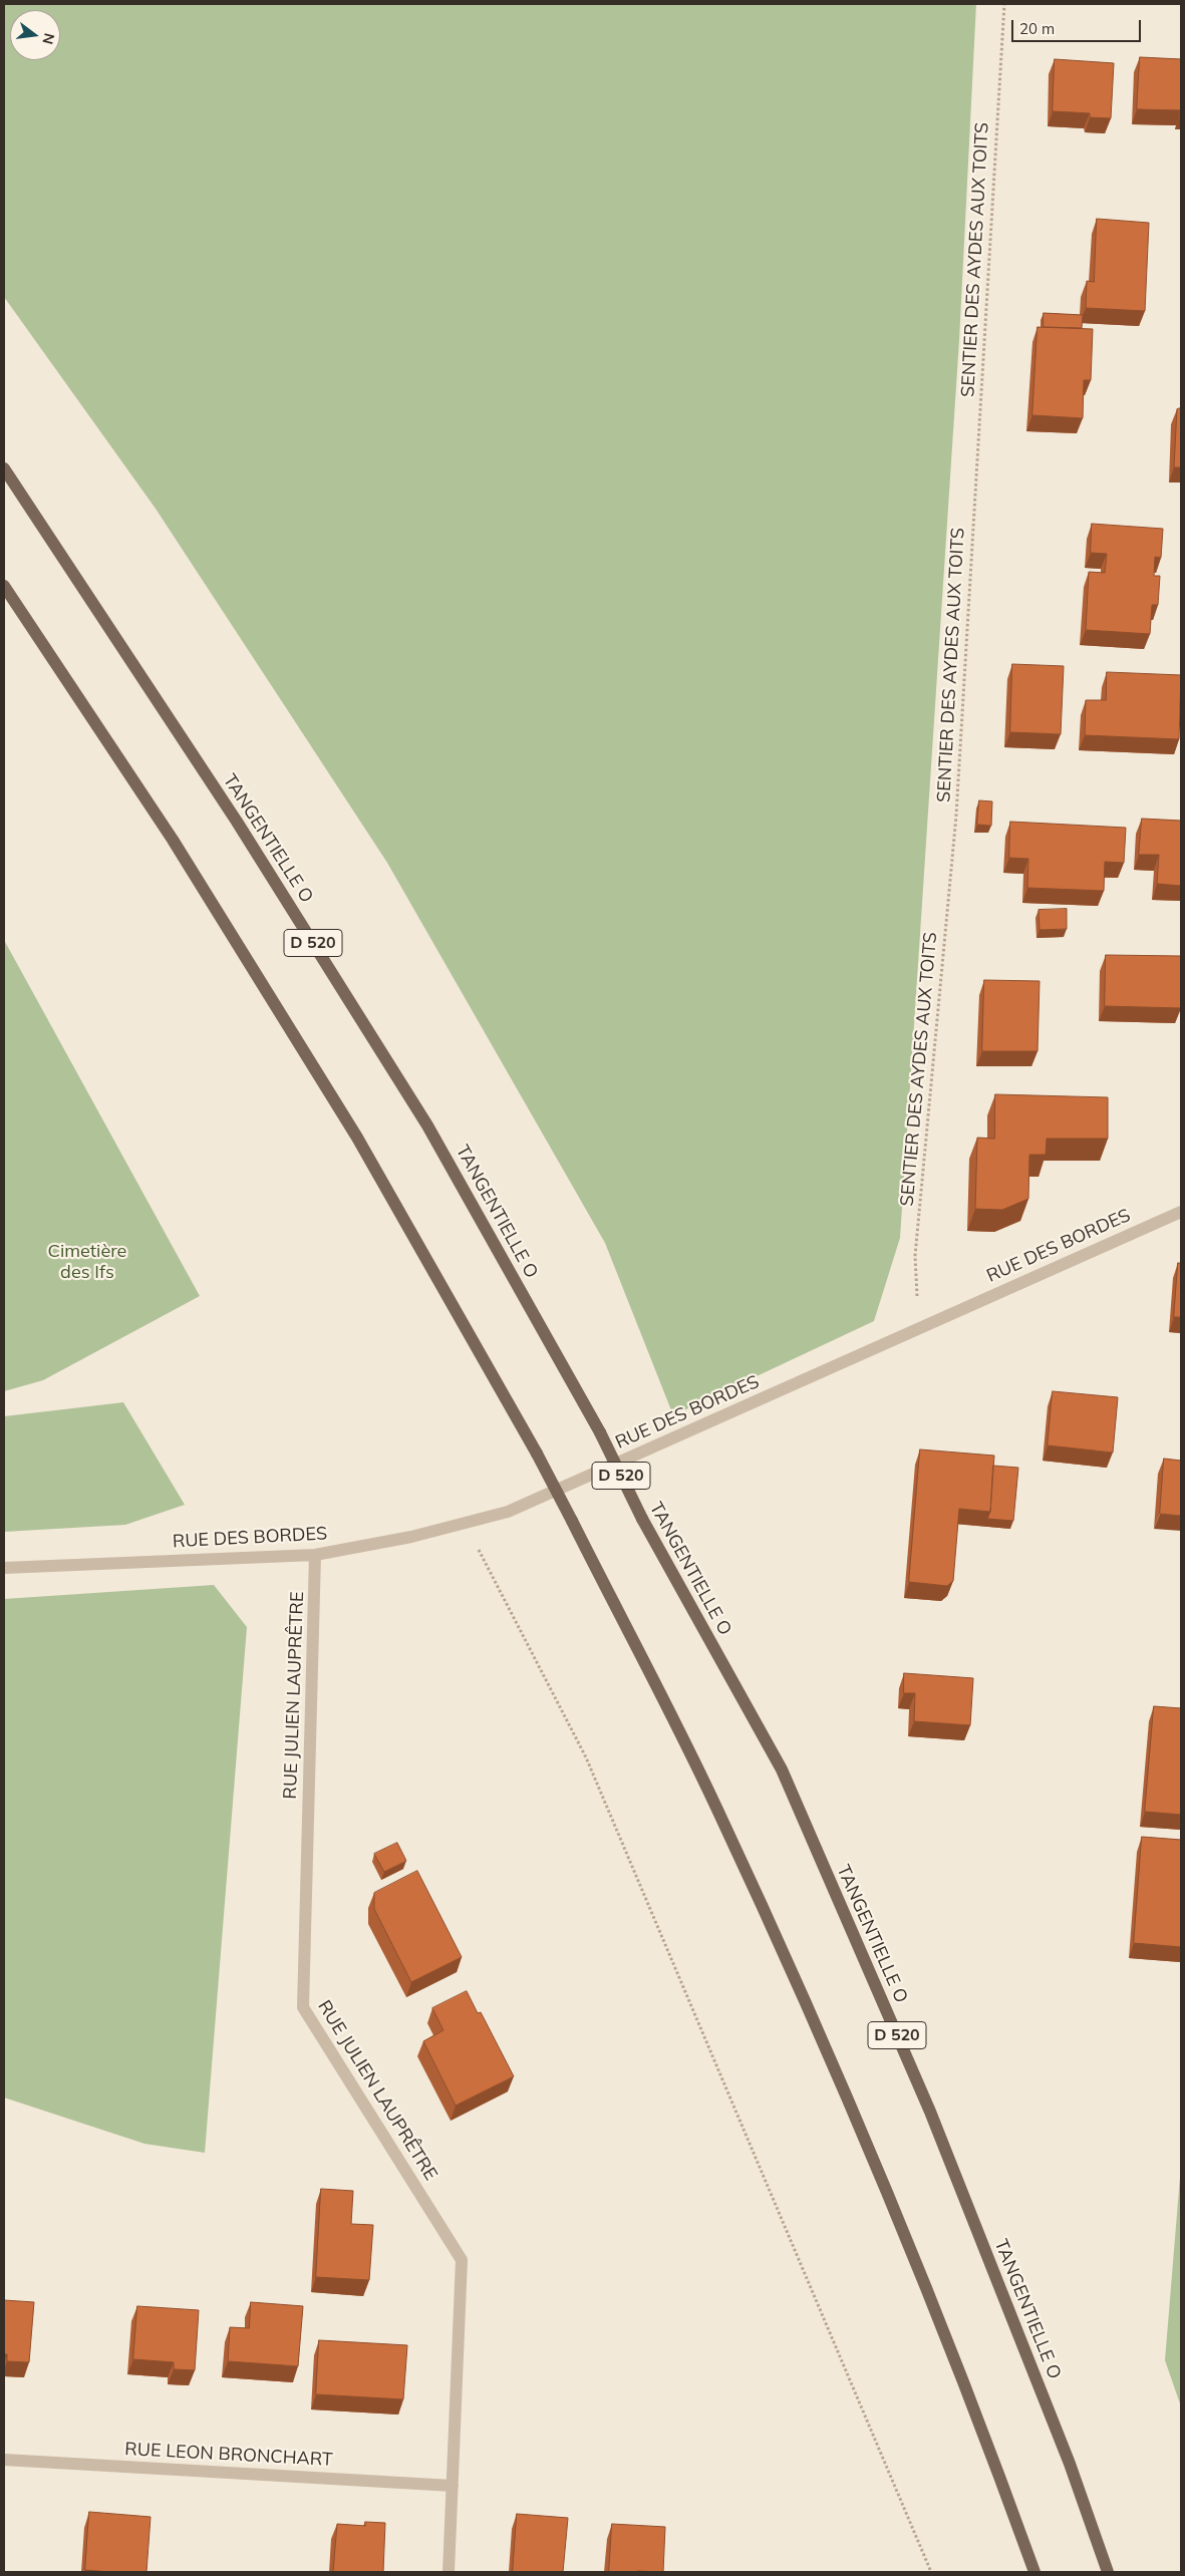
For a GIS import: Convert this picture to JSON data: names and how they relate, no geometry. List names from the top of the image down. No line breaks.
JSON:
{"streets":{"main road":["TANGENTIELLE O","D 520"],"street":["RUE DES BORDES","RUE JULIEN LAUPRÊTRE","RUE LEON BRONCHART"],"path":["SENTIER DES AYDES AUX TOITS"]},"crossings":[["SENTIER DES AYDES AUX TOITS","RUE DES BORDES"],["RUE DES BORDES","RUE JULIEN LAUPRÊTRE"],["RUE JULIEN LAUPRÊTRE","RUE LEON BRONCHART"]],"parks":["Cimetière des Ifs"],"scale_bar":"20 m","north":"right"}
